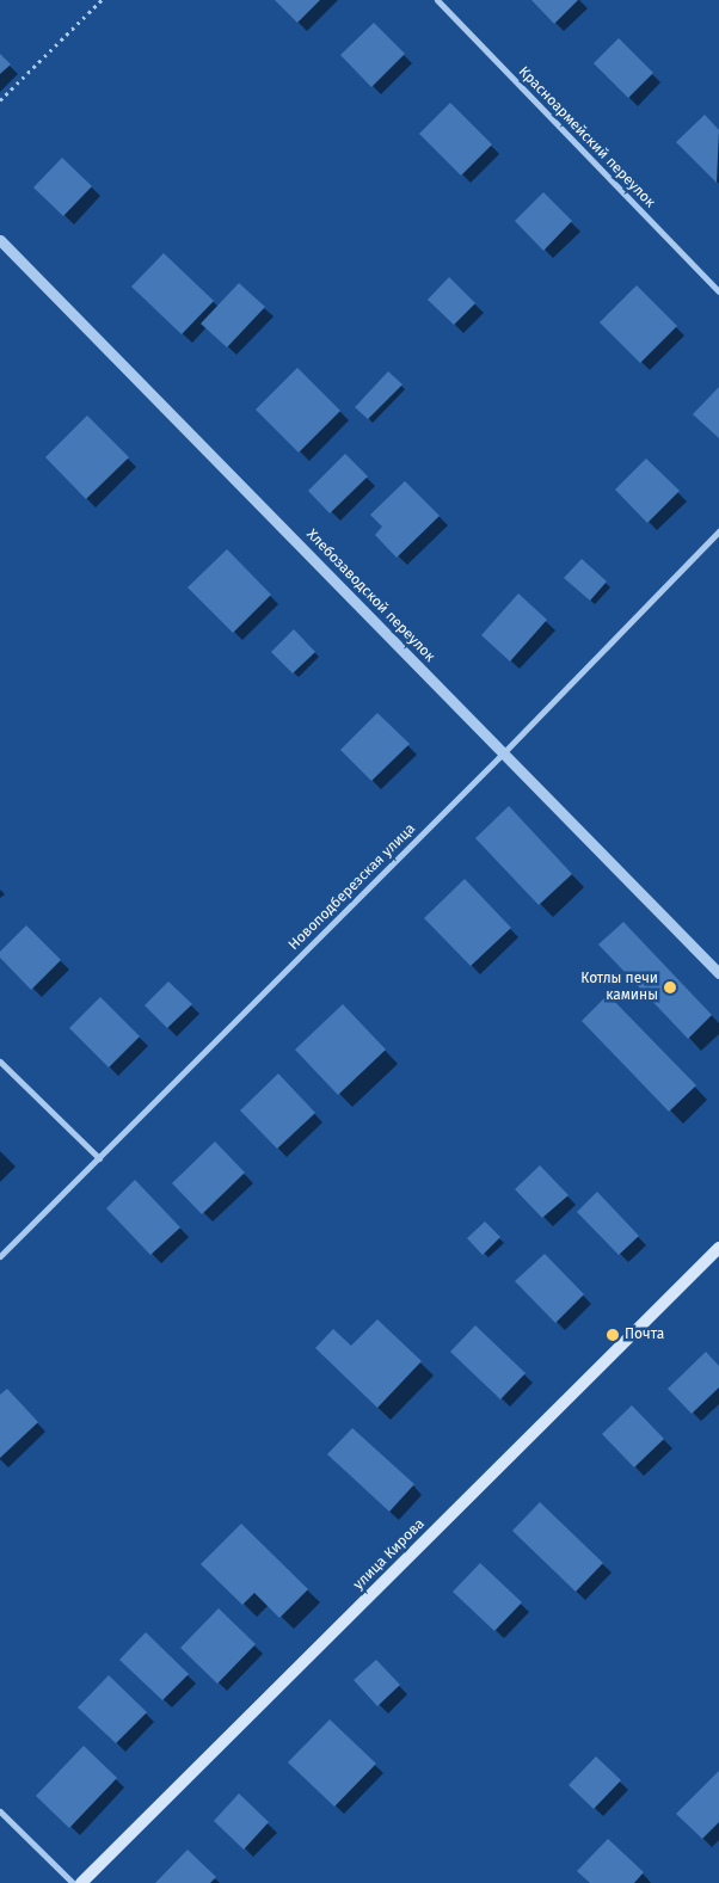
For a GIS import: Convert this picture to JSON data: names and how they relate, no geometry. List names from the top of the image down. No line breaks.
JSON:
{"streets":{"main road":["улица Кирова"],"street":["Красноармейский переулок","Хлебозаводской переулок","Новоподберезская улица"]},"crossings":[["Хлебозаводской переулок","Новоподберезская улица"]],"places":["Котлы печи камины","Почта"]}
